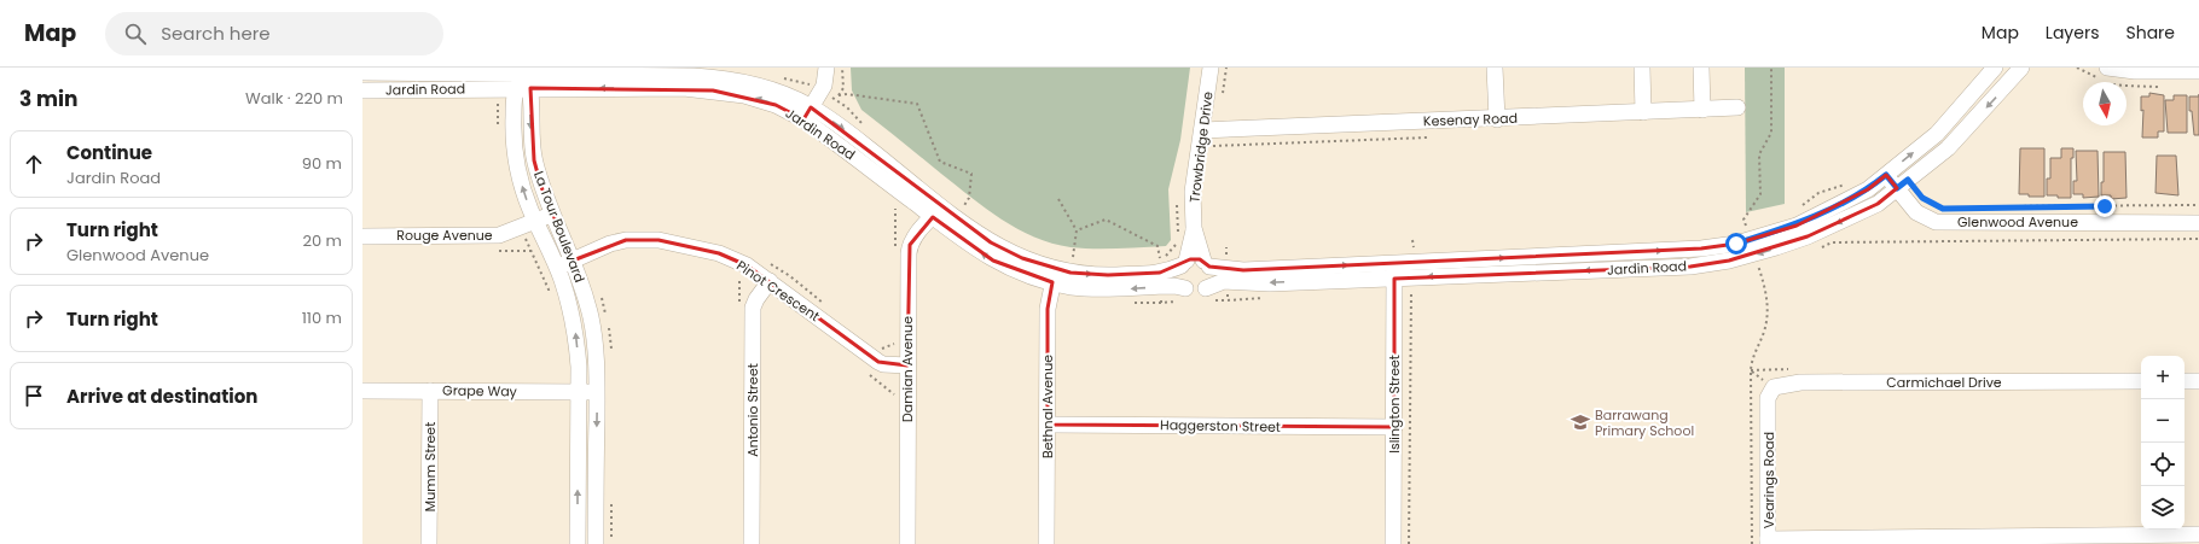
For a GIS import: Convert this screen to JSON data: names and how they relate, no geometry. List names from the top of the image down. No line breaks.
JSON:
{"streets":{"street":["Jardin Road","Kesenay Road","Trowbridge Drive","Glenwood Avenue","La Tour Boulevard","Rouge Avenue","Pinot Crescent","Damian Avenue","Carmichael Drive","Grape Way","Islington Street","Bethnal Avenue","Antonio Street","Haggerston Street","Mumm Street","Vearings Road"]},"crossings":[["Jardin Road","Trowbridge Drive"],["Jardin Road","Glenwood Avenue"],["Jardin Road","La Tour Boulevard"],["Jardin Road","Damian Avenue"],["Jardin Road","Islington Street"],["Jardin Road","Bethnal Avenue"],["Kesenay Road","Trowbridge Drive"],["La Tour Boulevard","Rouge Avenue"],["La Tour Boulevard","Pinot Crescent"],["La Tour Boulevard","Grape Way"],["Pinot Crescent","Damian Avenue"],["Pinot Crescent","Antonio Street"],["Carmichael Drive","Vearings Road"],["Grape Way","Mumm Street"],["Islington Street","Haggerston Street"],["Bethnal Avenue","Haggerston Street"]],"places":{"school or university":["Barrawang Primary School"]},"north":"bottom","page":{"header":"Map","search":"Search here","nav":["Map","Layers","Share"],"heading":["3 min","Walk · 220 m"],"list":[["Continue","Jardin Road","90 m"],["Turn right","Glenwood Avenue","20 m"],["Turn right","110 m"],"Arrive at destination"],"map_buttons":["+","−"]}}
